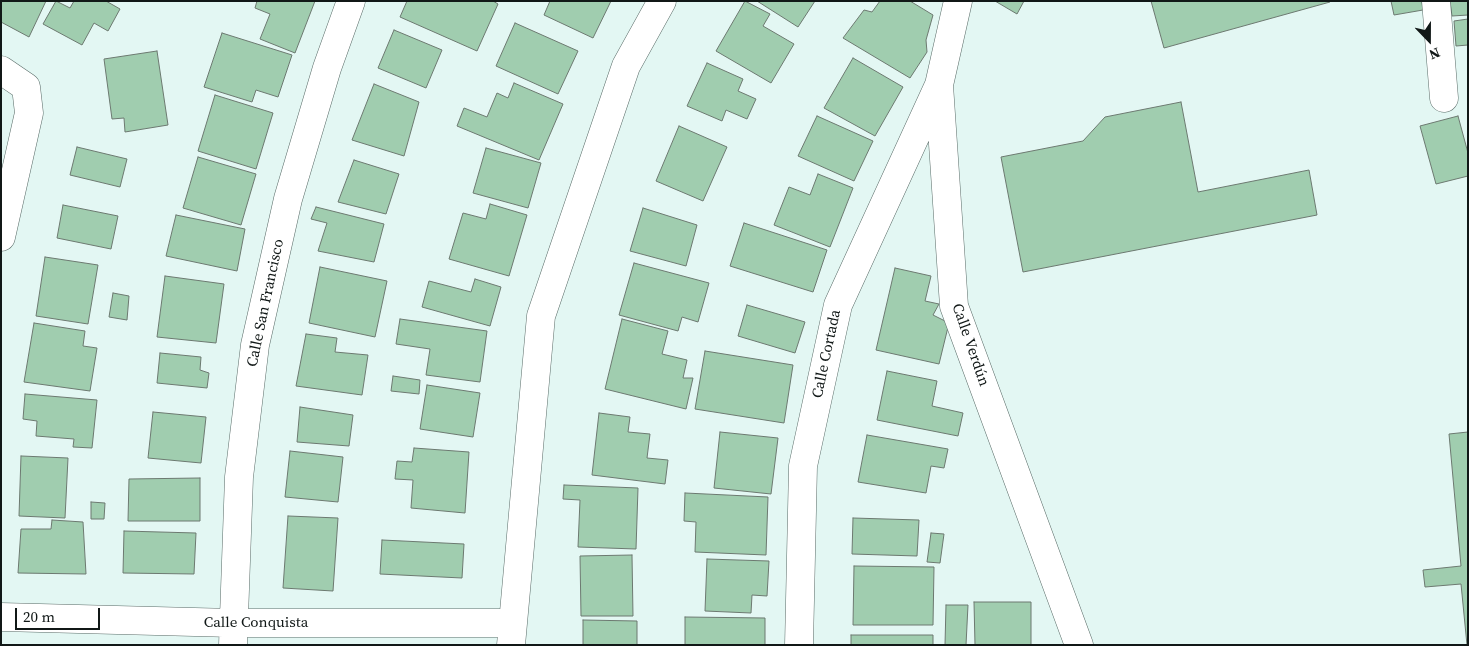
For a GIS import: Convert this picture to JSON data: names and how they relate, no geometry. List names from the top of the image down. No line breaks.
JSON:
{"streets":{"street":["Calle San Francisco","Calle Verdún","Calle Cortada","Calle Conquista"]},"crossings":[["Calle San Francisco","Calle Conquista"],["Calle Verdún","Calle Cortada"]],"scale_bar":"20 m","north":"bottom"}
